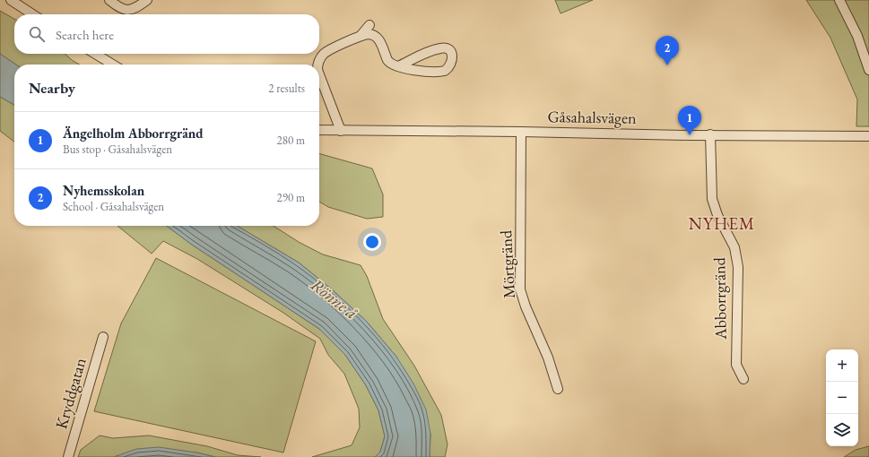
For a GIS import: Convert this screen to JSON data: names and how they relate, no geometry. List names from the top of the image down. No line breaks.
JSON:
{"streets":{"street":["Gåsahalsvägen","Mörtgränd","Abborrgränd","Kryddgatan"]},"crossings":[["Gåsahalsvägen","Mörtgränd"],["Gåsahalsvägen","Abborrgränd"]],"districts":["NYHEM"],"water":["Rönne å"],"page":{"search":"Search here","pins":["2","1"],"heading":["Nearby","2 results"],"list":[{"mark":"1","name":"Ängelholm Abborrgränd","note":"Bus stop · Gåsahalsvägen","value":"280 m"},{"mark":"2","name":"Nyhemsskolan","note":"School · Gåsahalsvägen","value":"290 m"}],"map_buttons":["+","−"]}}
